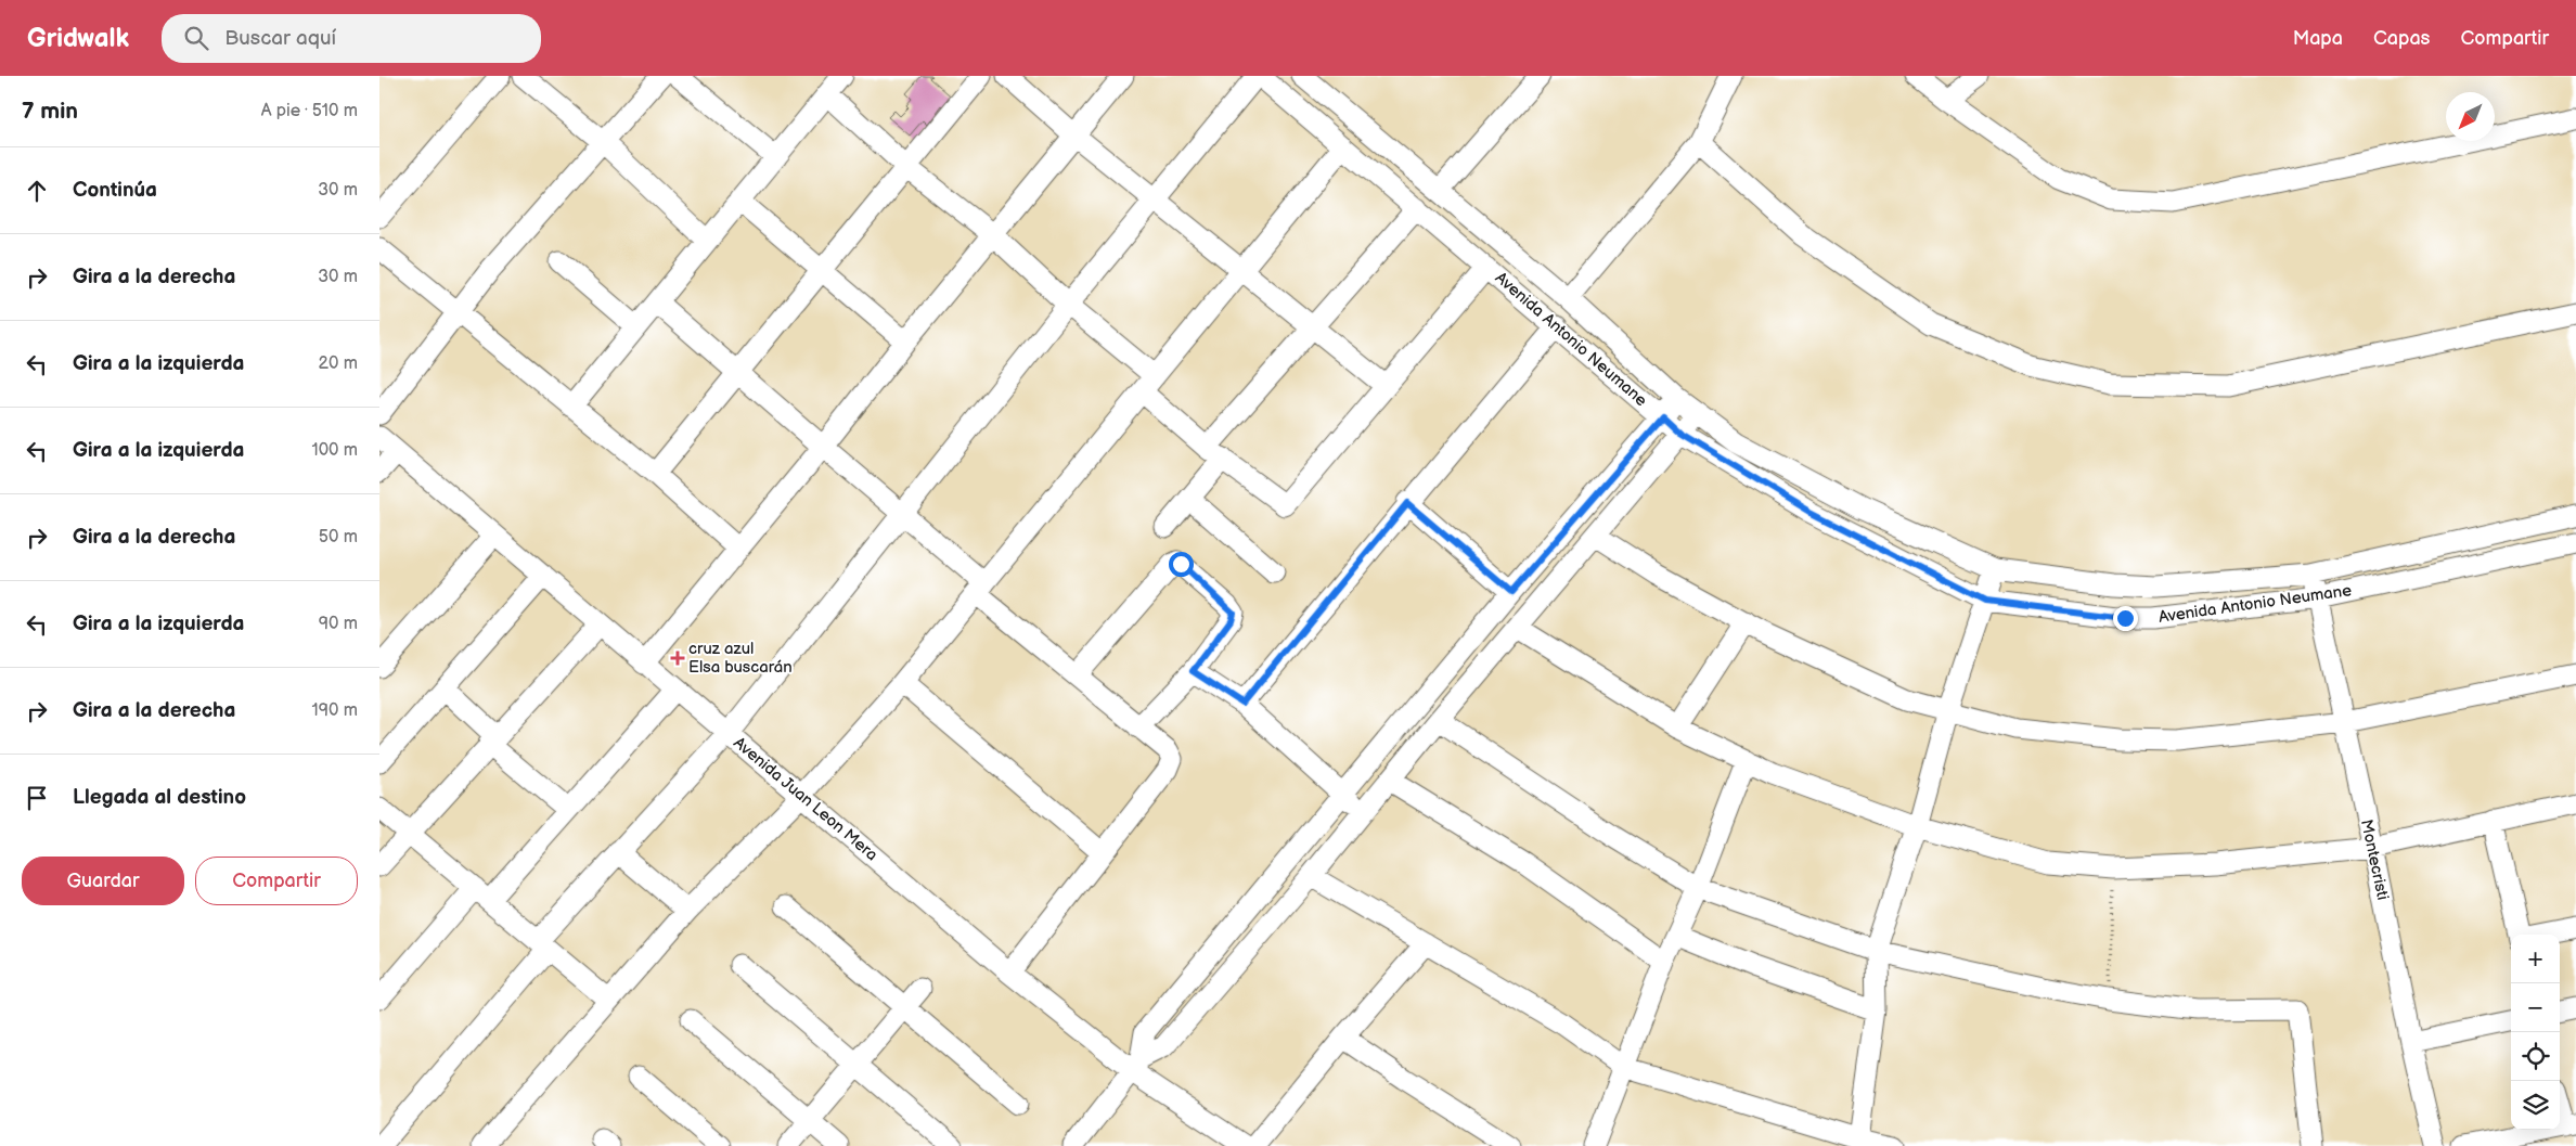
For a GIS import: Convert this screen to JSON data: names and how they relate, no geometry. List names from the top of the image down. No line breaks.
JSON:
{"streets":{"street":["Avenida Antonio Neumane","Avenida Juan Leon Mera","Montecristi"]},"crossings":[["Avenida Antonio Neumane","Montecristi"]],"places":{"health":["cruz azul Elsa buscarán"]},"north":"bottom left","page":{"header":"Gridwalk","search":"Buscar aquí","nav":["Mapa","Capas","Compartir"],"heading":["7 min","A pie · 510 m"],"list":[["Continúa","30 m"],["Gira a la derecha","30 m"],["Gira a la izquierda","20 m"],["Gira a la izquierda","100 m"],["Gira a la derecha","50 m"],["Gira a la izquierda","90 m"],["Gira a la derecha","190 m"],"Llegada al destino"],"buttons":["Guardar","Compartir"],"map_buttons":["+","−"]}}
